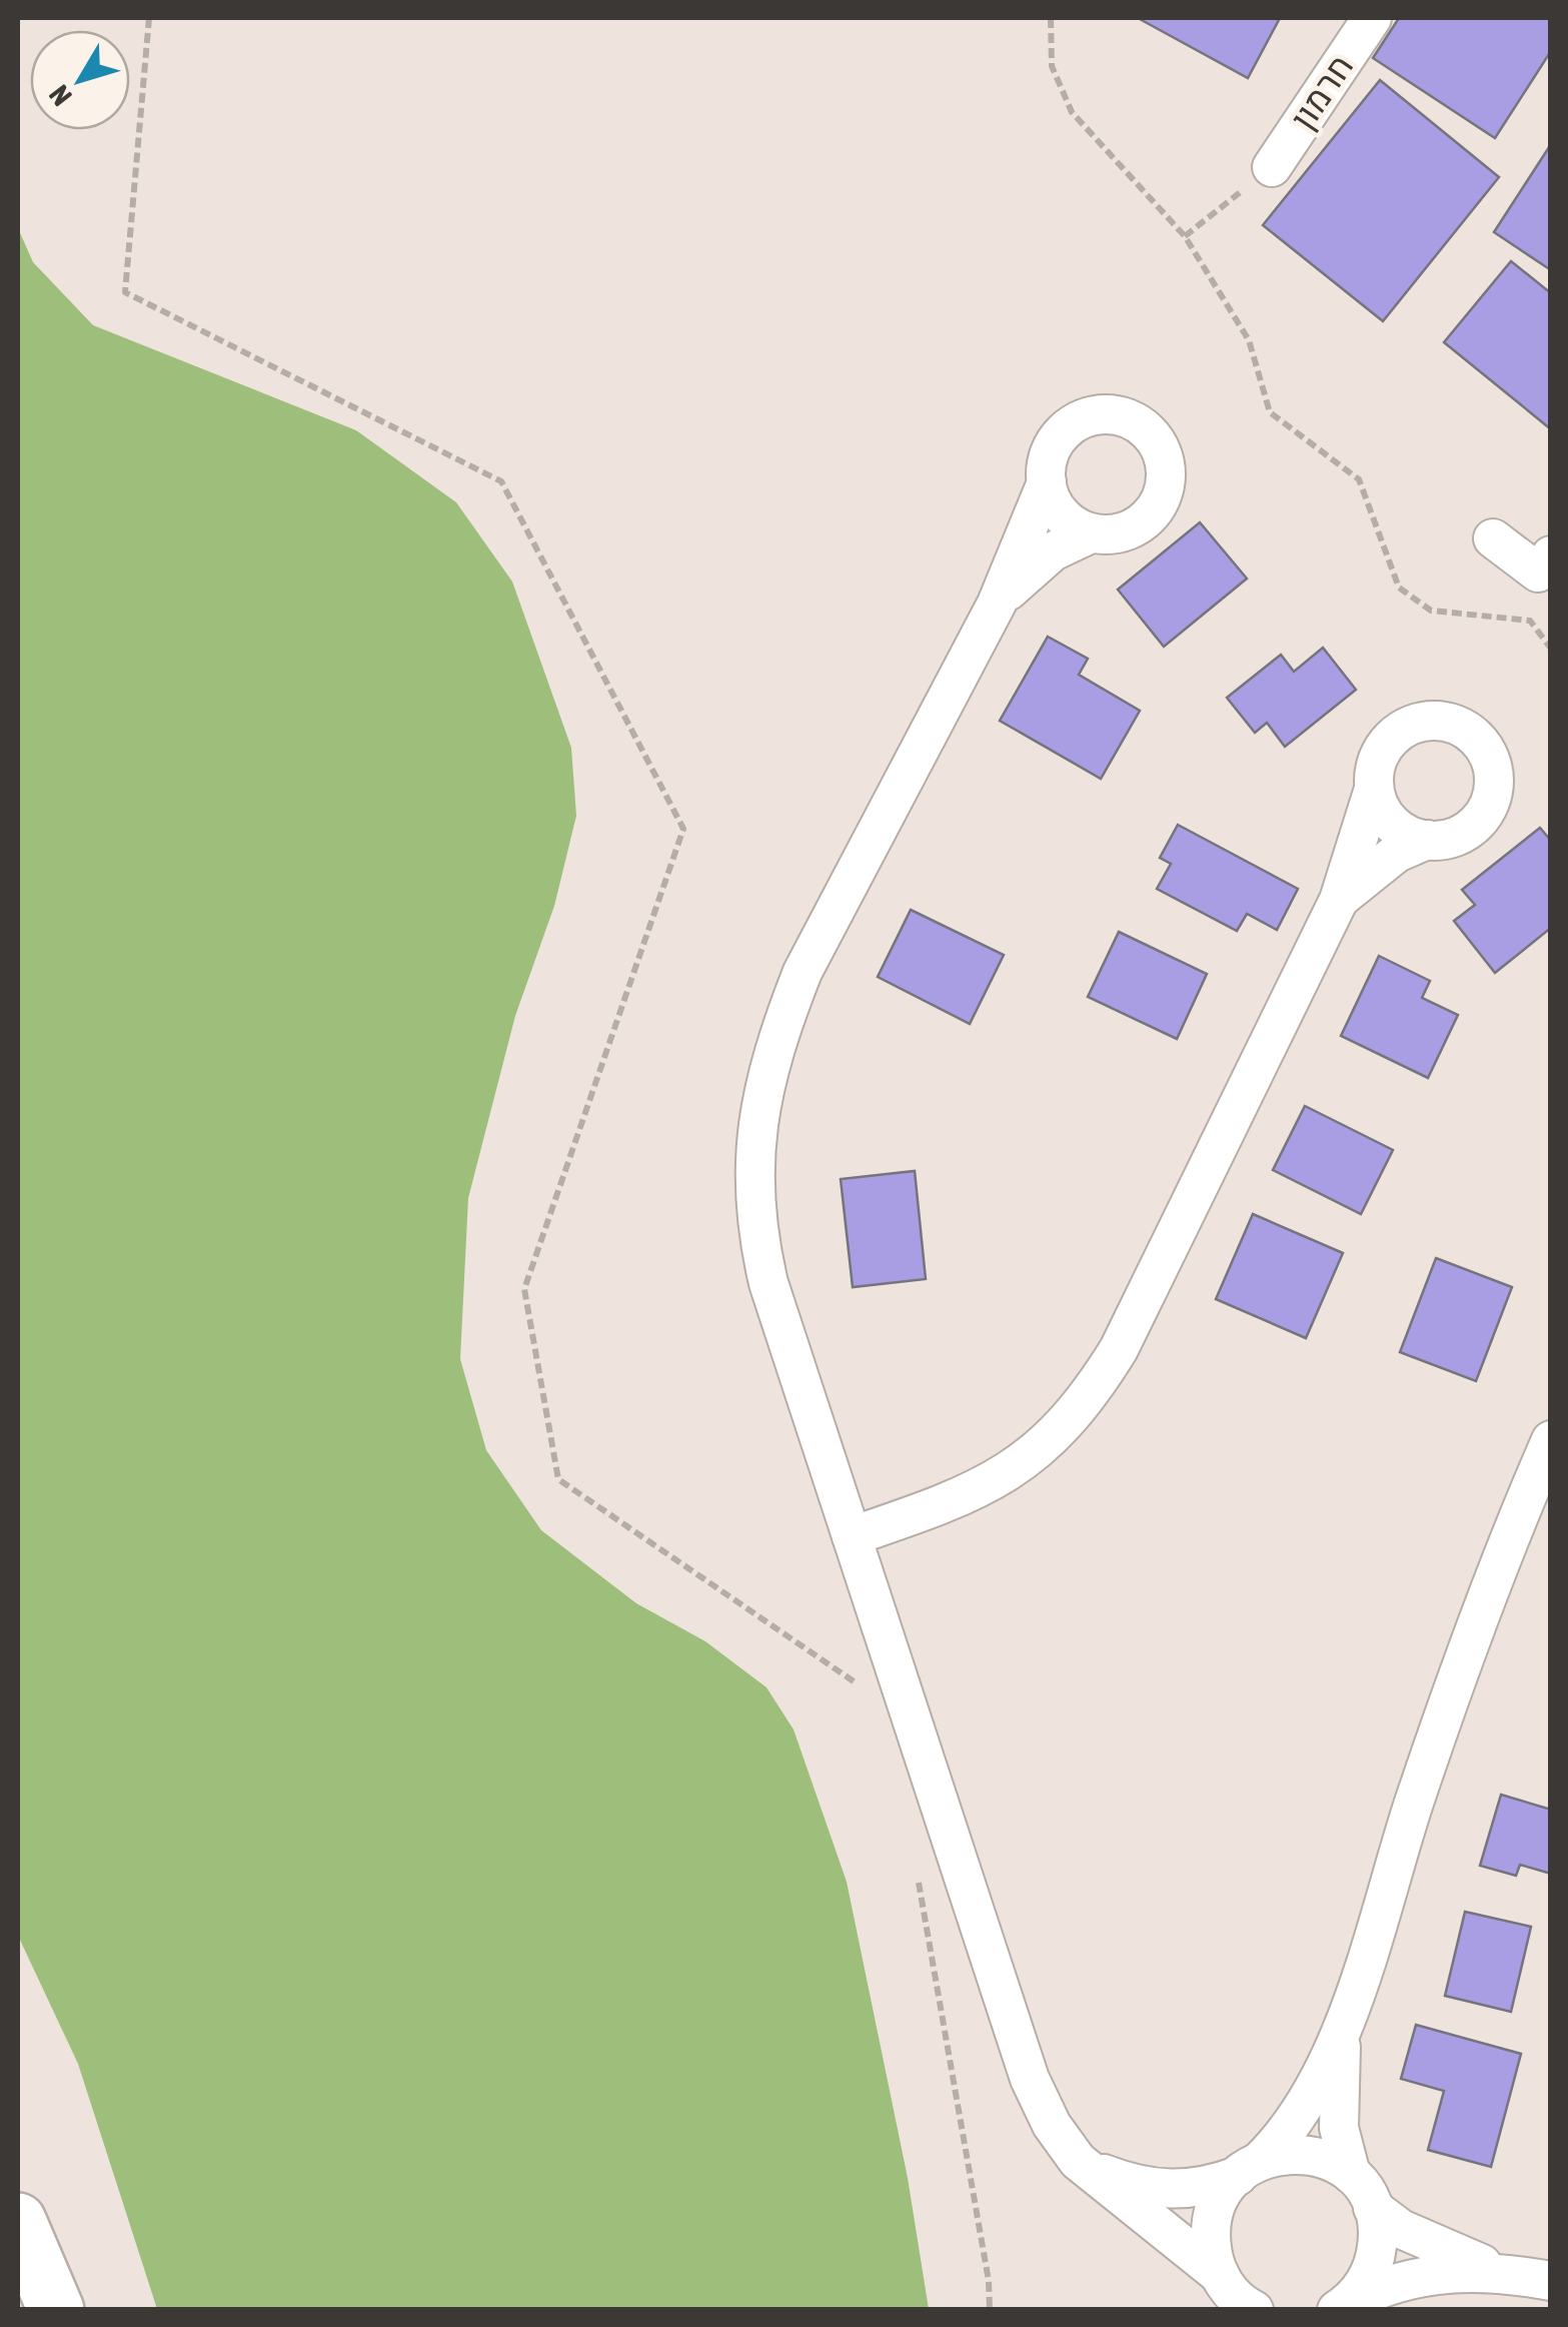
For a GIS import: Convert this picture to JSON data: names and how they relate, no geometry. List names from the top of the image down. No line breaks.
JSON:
{"streets":{"street":["חרמון"]},"north":"bottom left"}
